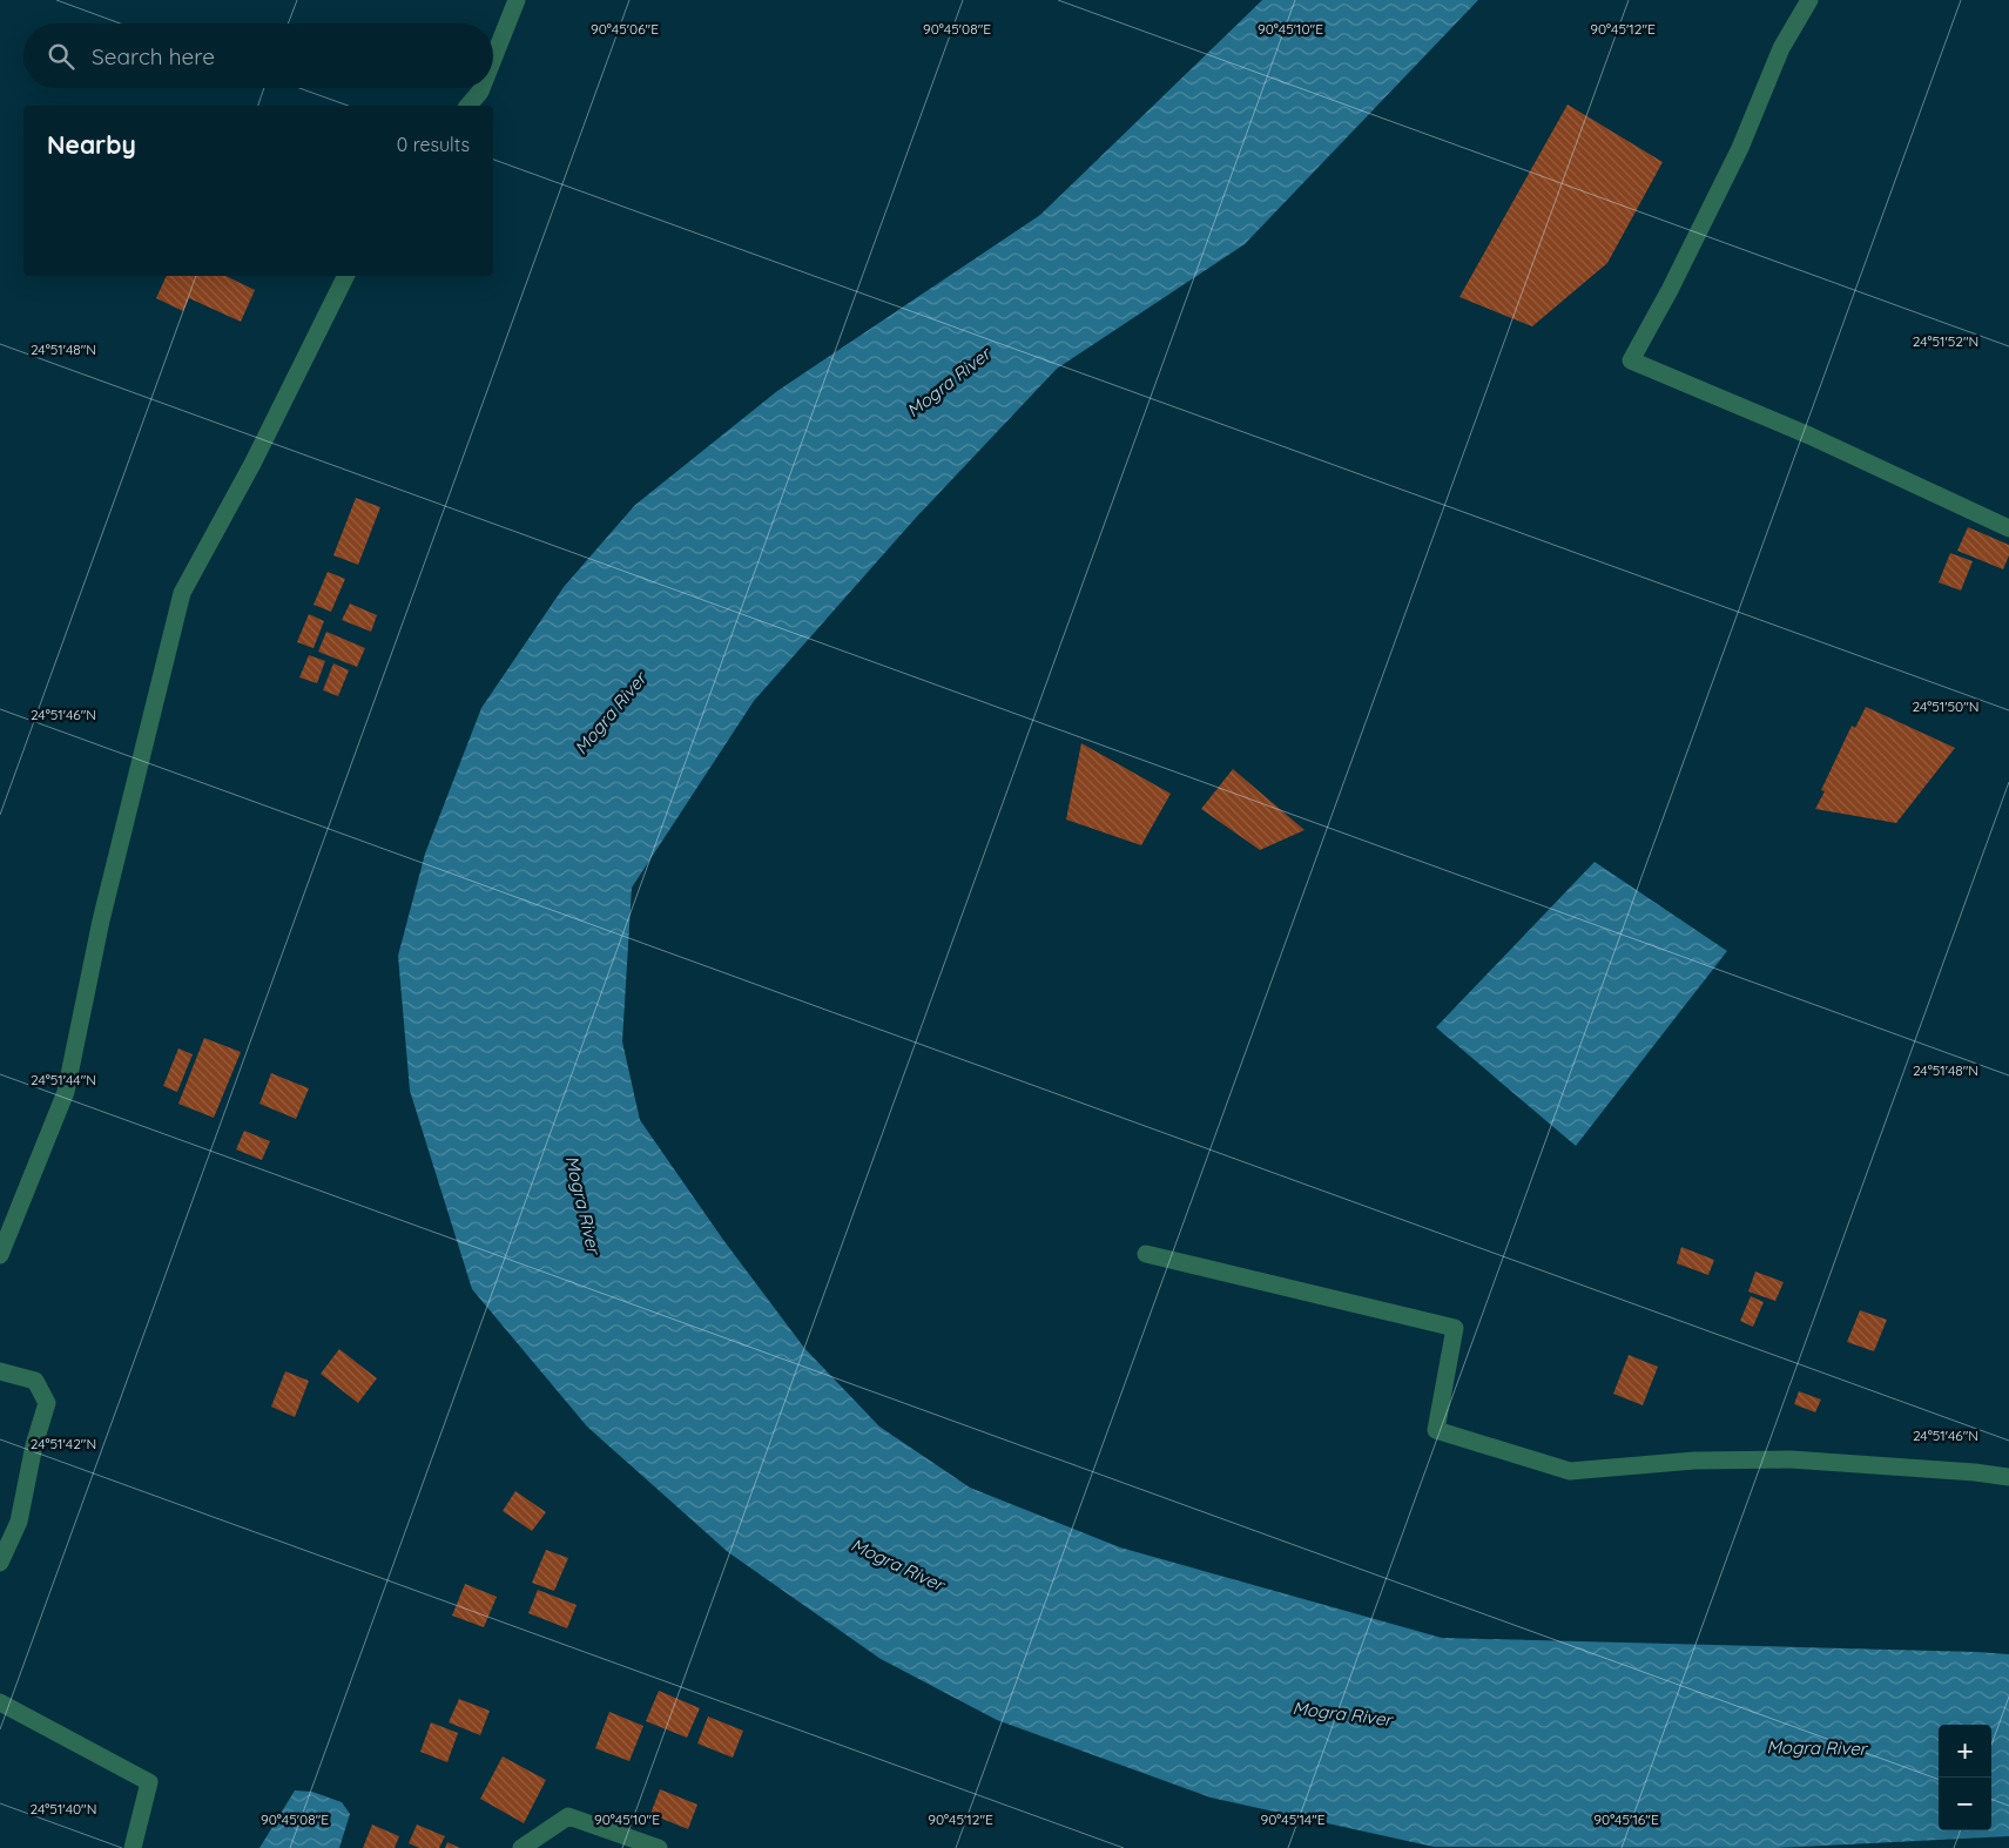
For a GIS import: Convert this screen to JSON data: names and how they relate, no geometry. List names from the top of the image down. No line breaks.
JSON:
{"water":["Mogra River"],"page":{"search":"Search here","heading":["Nearby","0 results"],"map_buttons":["+","−"]},"coordinates":["90°45'06\"E","90°45'08\"E","90°45'10\"E","90°45'12\"E","24°51'52\"N","24°51'48\"N","24°51'50\"N","24°51'46\"N","24°51'44\"N","24°51'42\"N","24°51'40\"N","90°45'14\"E","90°45'16\"E"]}
